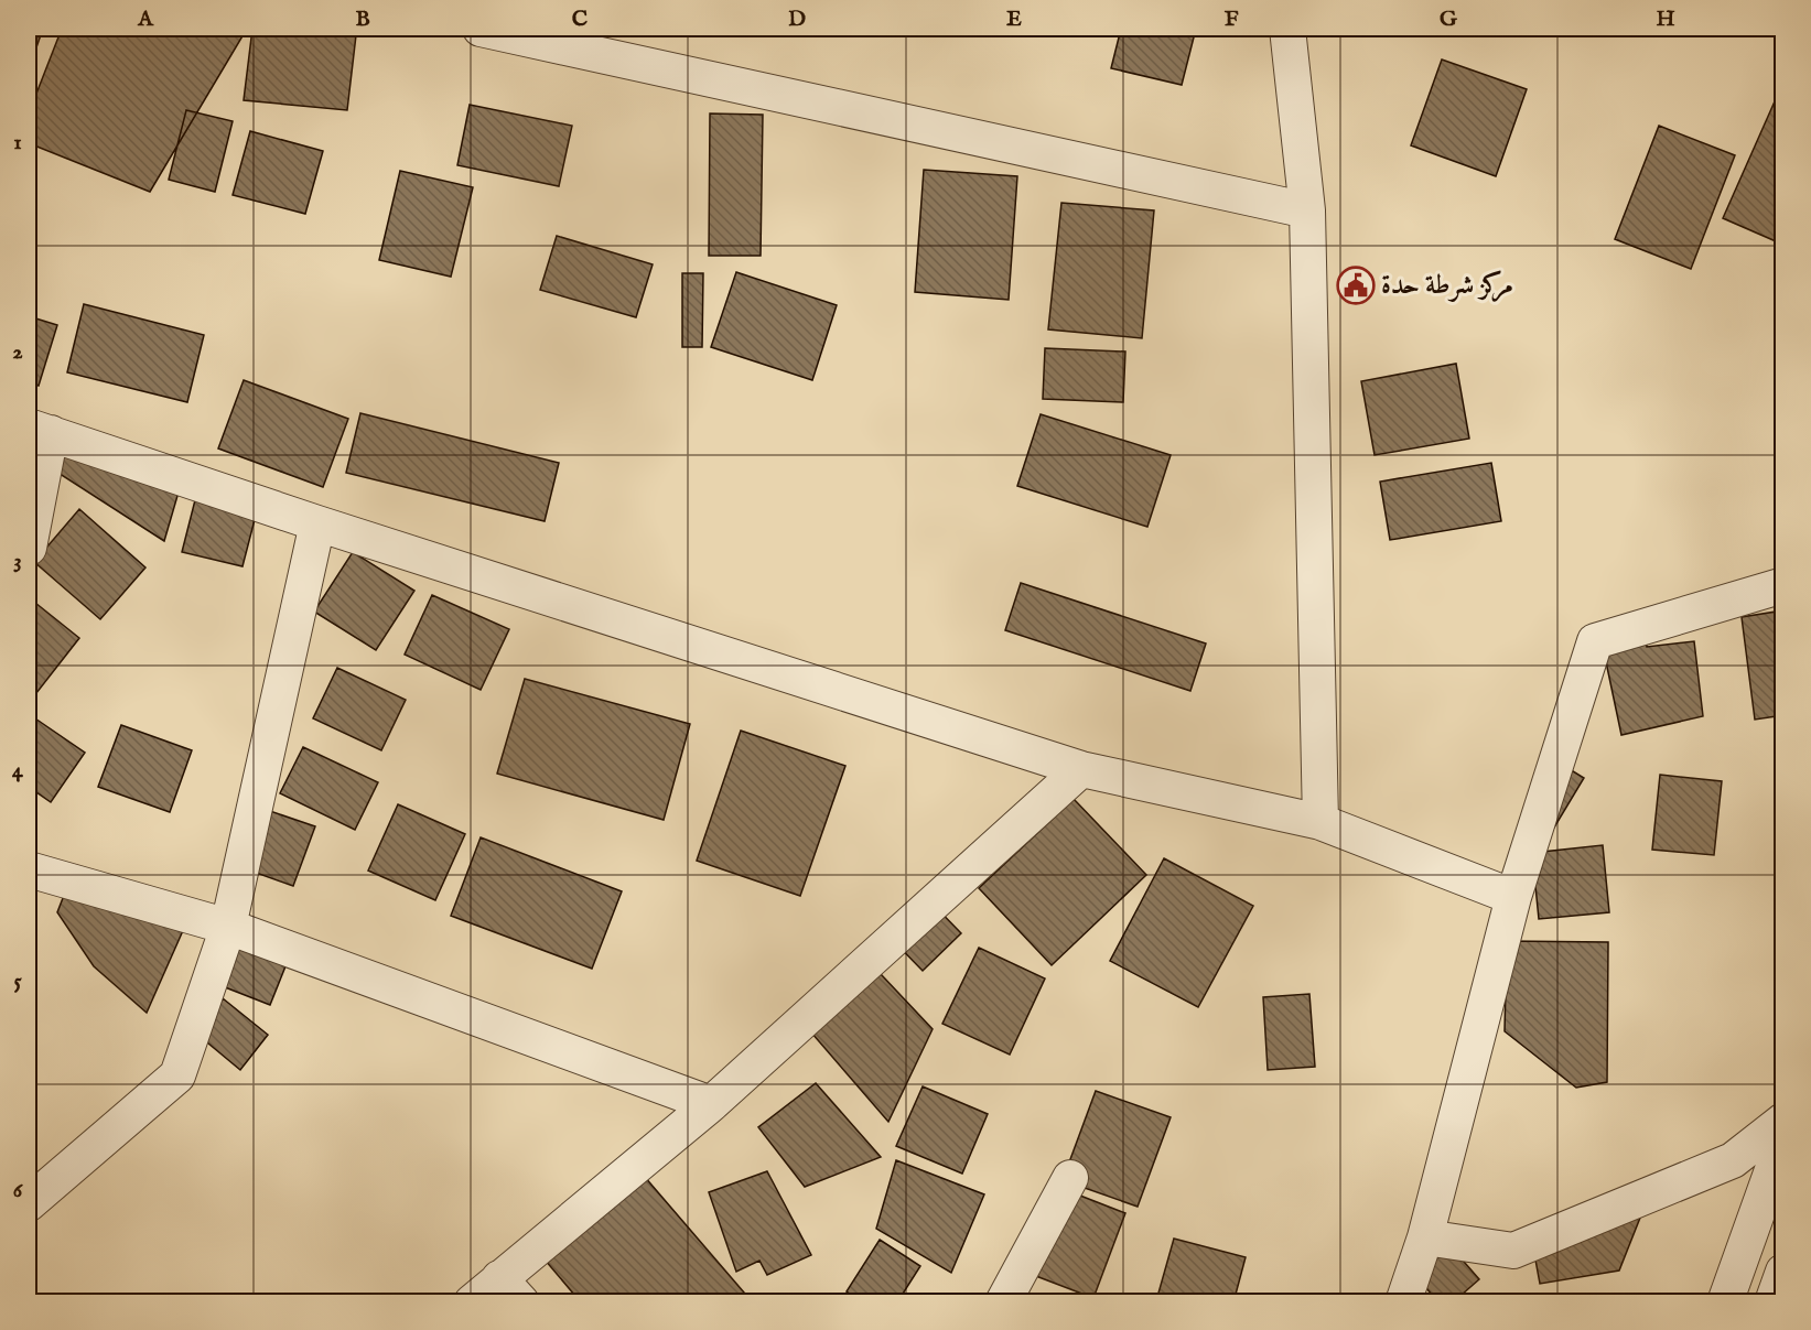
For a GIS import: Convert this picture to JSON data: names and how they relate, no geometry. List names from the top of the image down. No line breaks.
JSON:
{"places":{"public building":["مركز شرطة حدة"]},"grid":{"columns":["A","B","C","D","E","F","G","H"],"rows":["1","2","3","4","5","6"]}}
